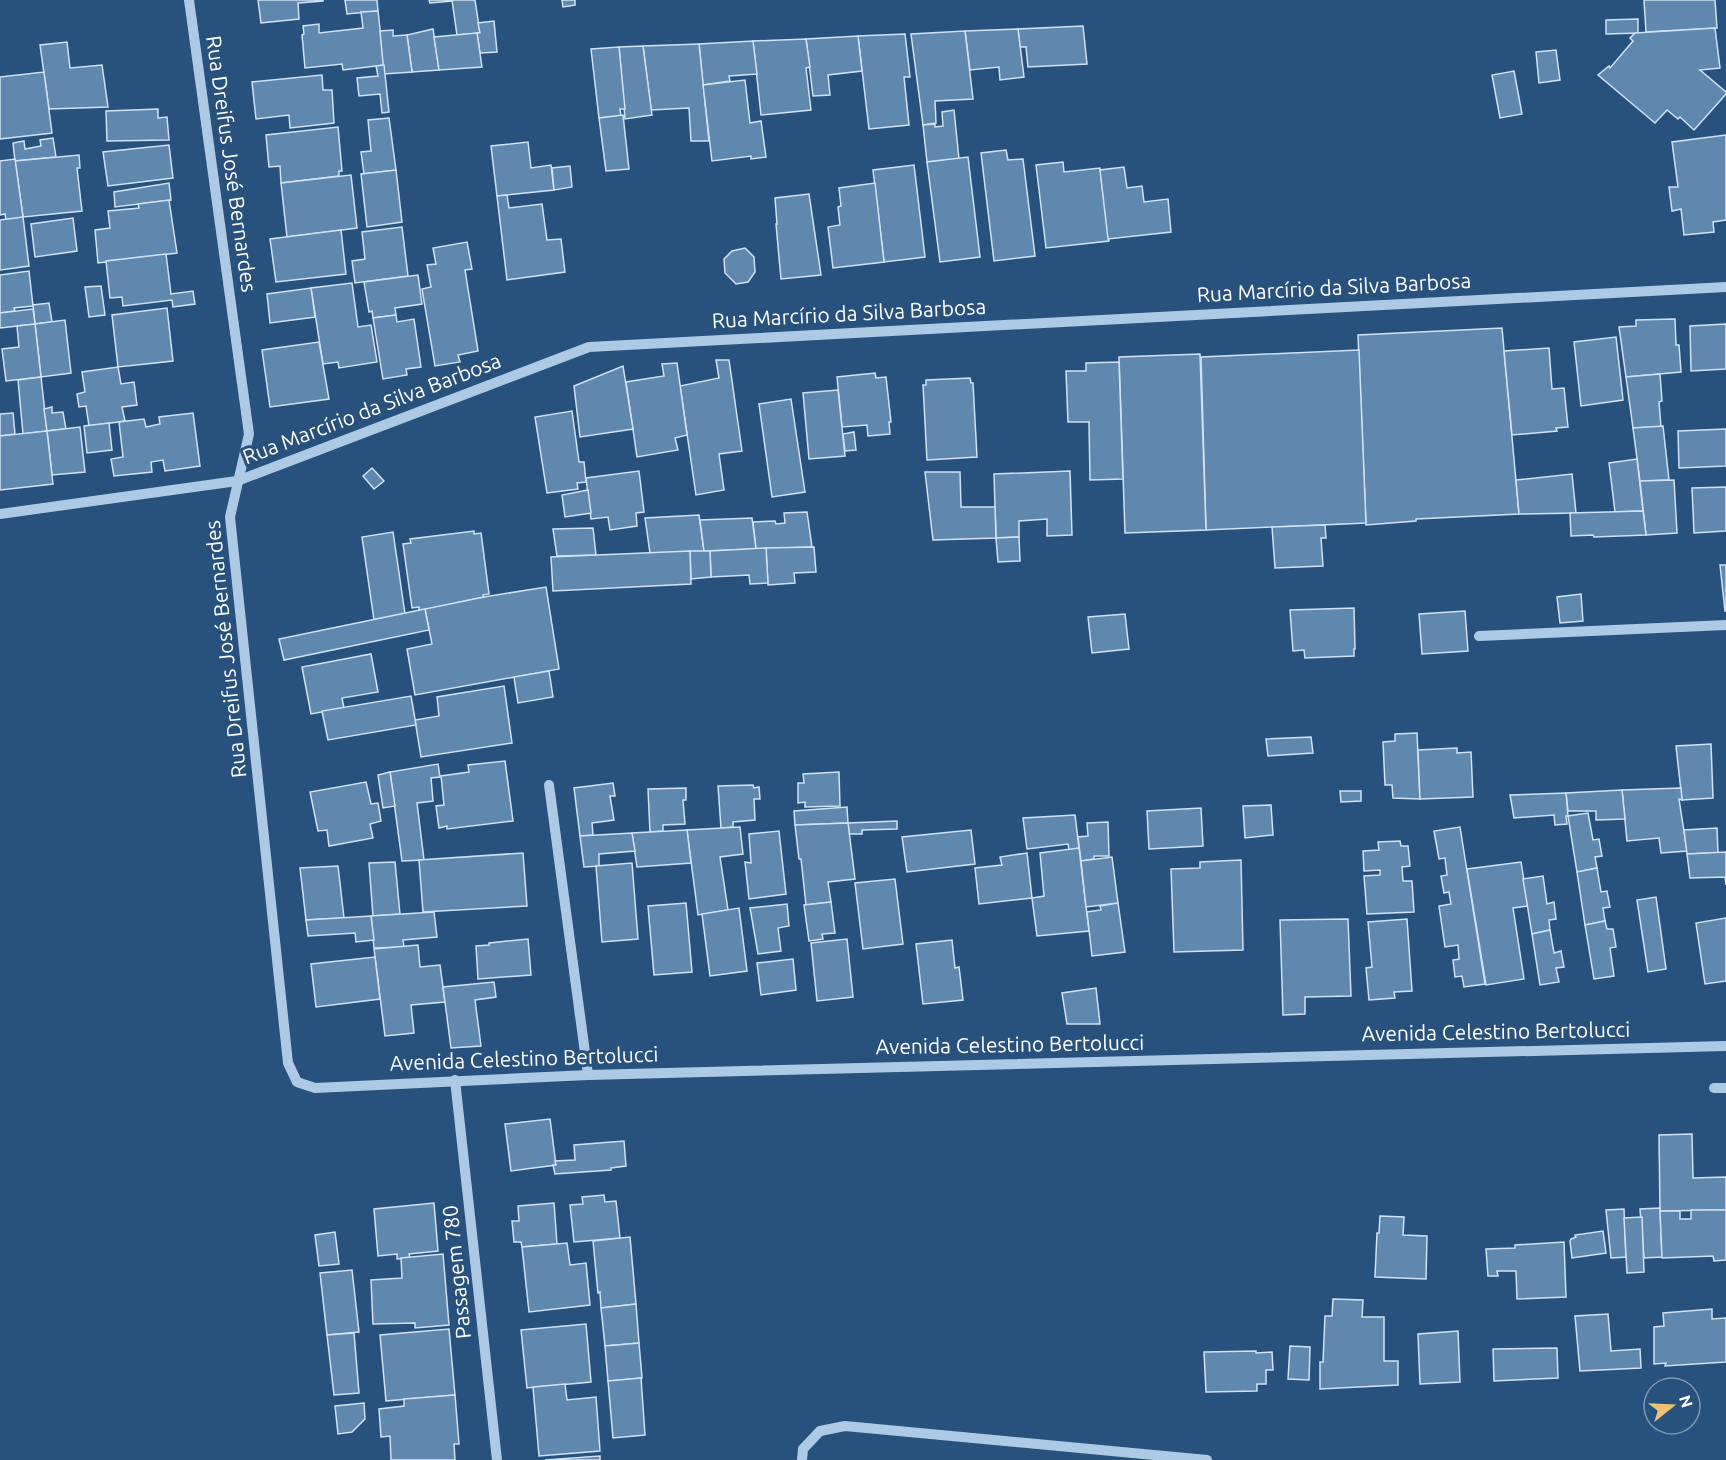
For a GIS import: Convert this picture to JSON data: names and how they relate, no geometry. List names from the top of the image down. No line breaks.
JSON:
{"streets":{"street":["Rua Dreifus José Bernardes","Rua Marcírio da Silva Barbosa","Avenida Celestino Bertolucci","Passagem 780"]},"crossings":[["Rua Dreifus José Bernardes","Rua Marcírio da Silva Barbosa"],["Rua Dreifus José Bernardes","Avenida Celestino Bertolucci"],["Avenida Celestino Bertolucci","Passagem 780"]],"north":"right"}
